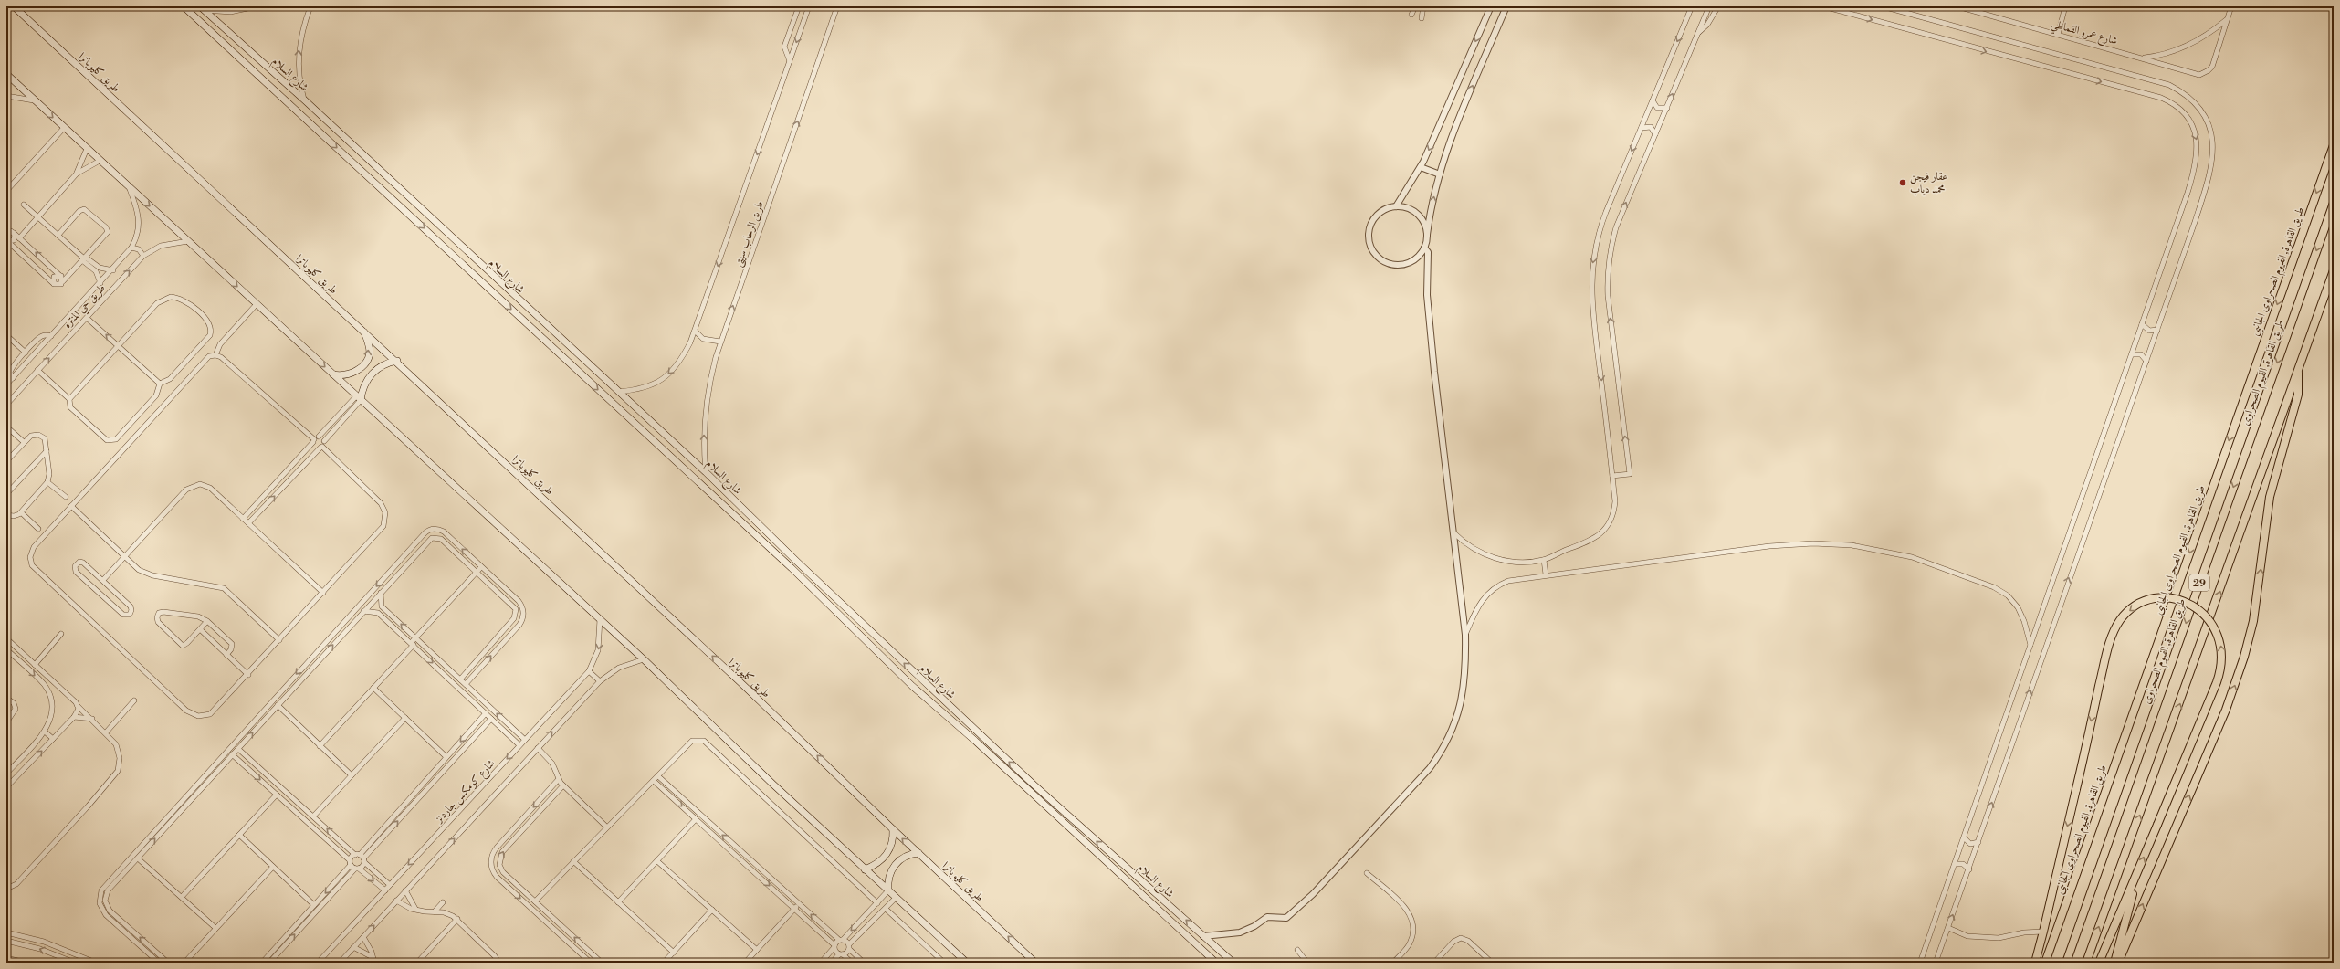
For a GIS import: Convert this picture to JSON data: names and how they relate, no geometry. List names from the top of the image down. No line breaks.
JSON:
{"streets":{"main road":["طريق كليوباترا","شارع السلام","طريق القاهرة, الفيوم الصحراوى الجانبى","طريق القاهرة, الفيوم الصحراوى","29"],"street":["شارع عمرو القماطي","طريق الرحاب سيتى","طريق حي المنتزه","شارع كومكس جاردنز"]},"crossings":[["شارع السلام","طريق الرحاب سيتى"]],"places":["عقار فيجن محمد دياب"]}
